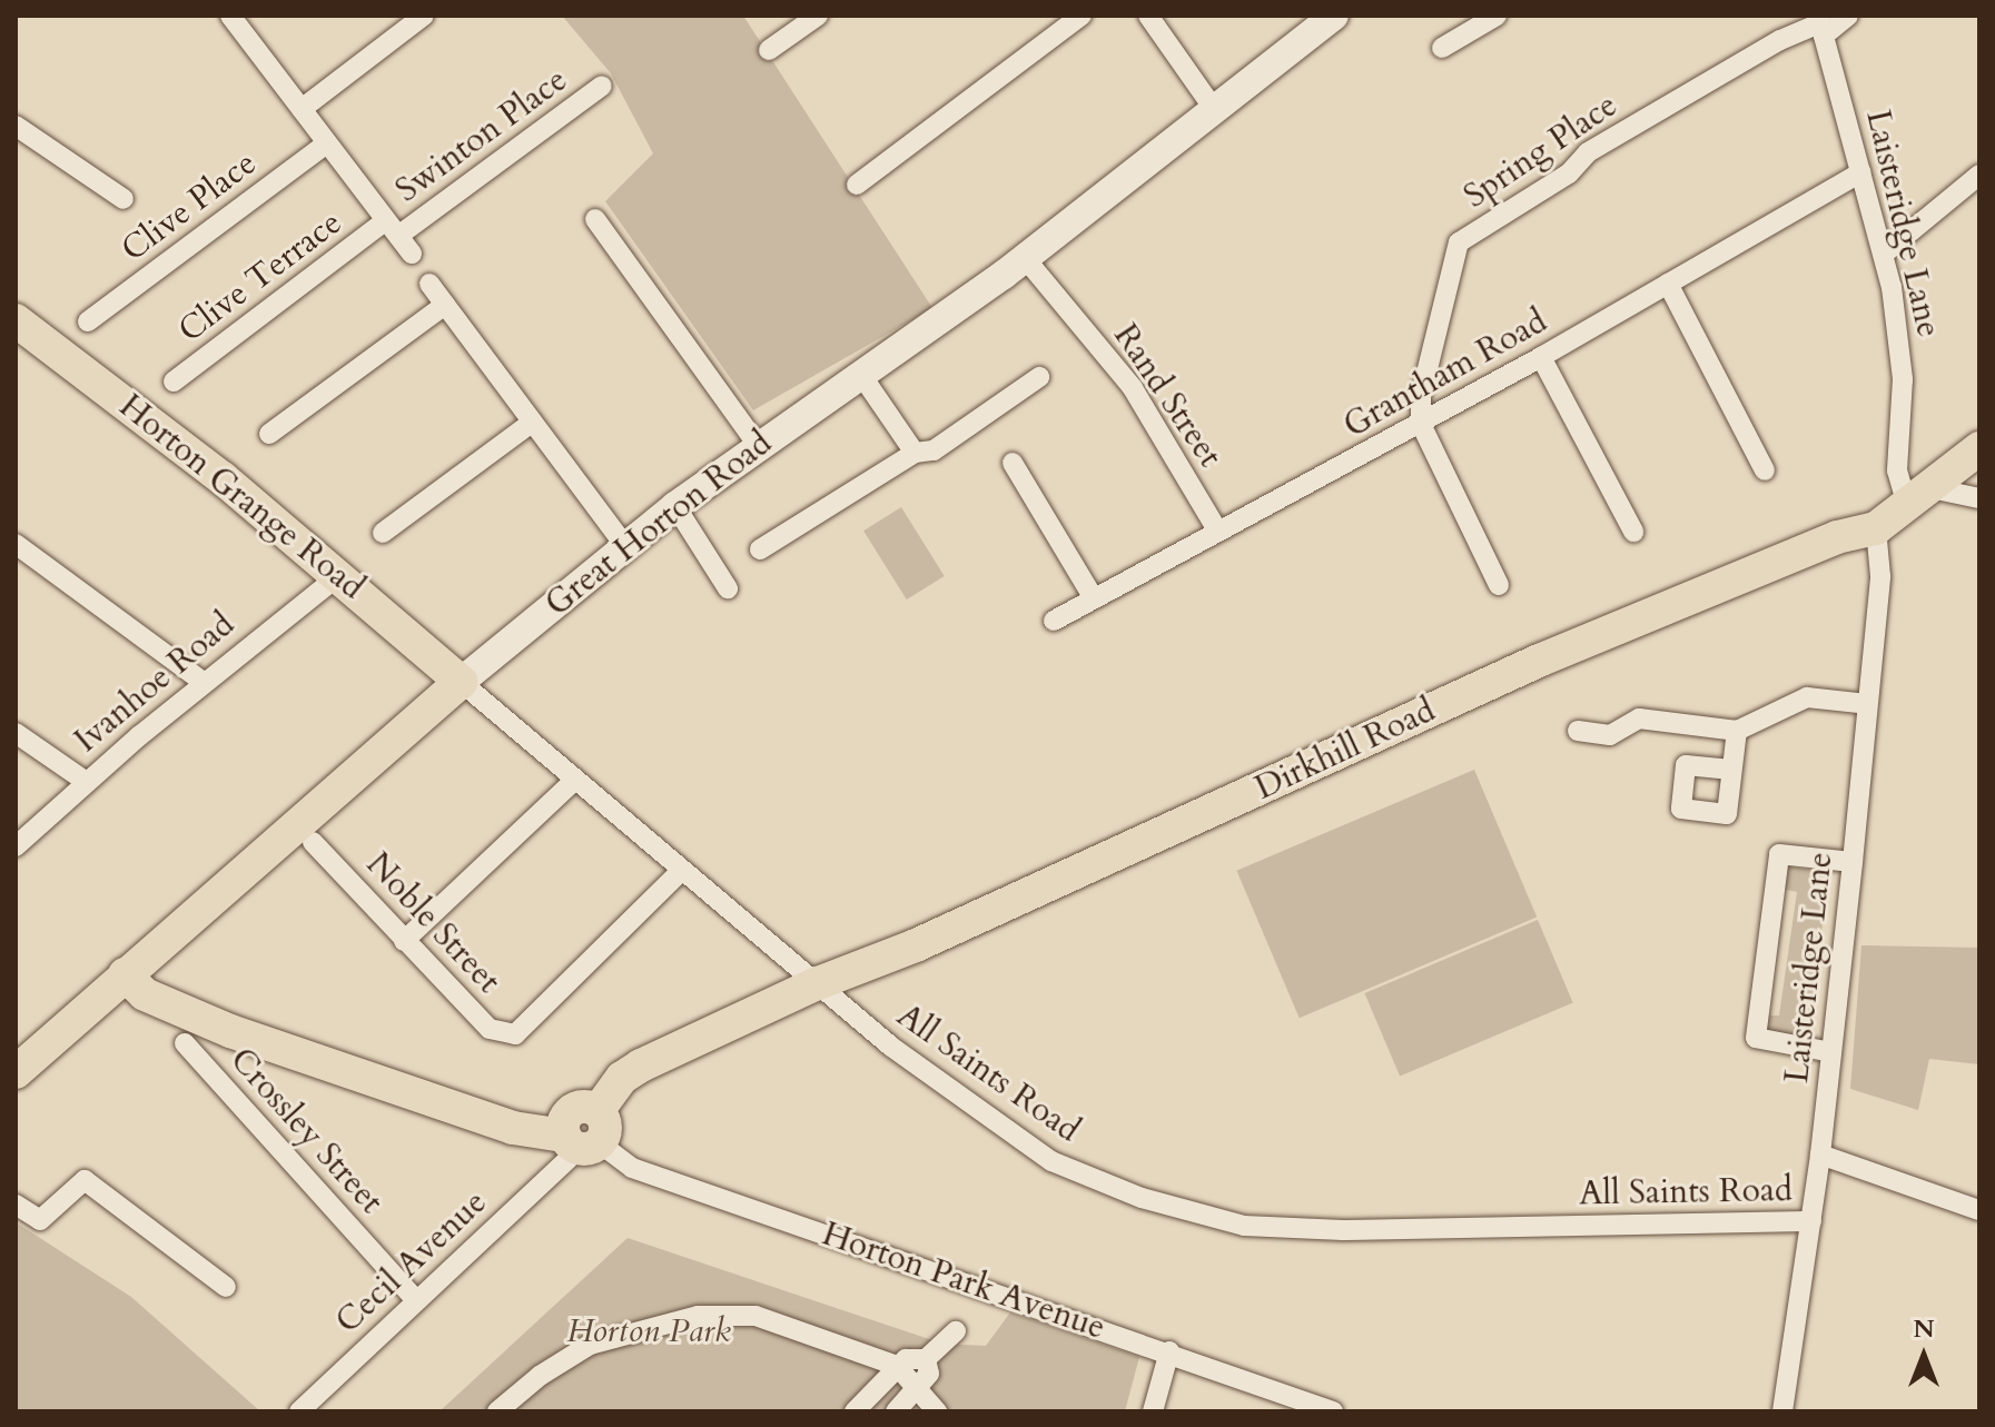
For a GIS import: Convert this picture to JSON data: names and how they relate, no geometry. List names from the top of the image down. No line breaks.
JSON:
{"streets":{"main road":["Horton Grange Road","Great Horton Road","Dirkhill Road","Horton Park Avenue"],"street":["Swinton Place","Spring Place","Clive Place","Laisteridge Lane","Clive Terrace","Grantham Road","Rand Street","Ivanhoe Road","Noble Street","All Saints Road","Crossley Street","Cecil Avenue"]},"crossings":[["Swinton Place","Clive Terrace"],["Spring Place","Laisteridge Lane"],["Spring Place","Grantham Road"],["Laisteridge Lane","Grantham Road"],["Laisteridge Lane","Dirkhill Road"],["Laisteridge Lane","All Saints Road"],["Grantham Road","Rand Street"],["Rand Street","Great Horton Road"],["Horton Grange Road","Great Horton Road"],["Horton Grange Road","Ivanhoe Road"],["Horton Grange Road","All Saints Road"],["Great Horton Road","All Saints Road"],["Great Horton Road","Horton Park Avenue"],["Dirkhill Road","All Saints Road"],["Dirkhill Road","Cecil Avenue"],["Dirkhill Road","Horton Park Avenue"],["Noble Street","All Saints Road"],["Crossley Street","Cecil Avenue"],["Cecil Avenue","Horton Park Avenue"]],"parks":["Horton Park"],"north":"top"}
